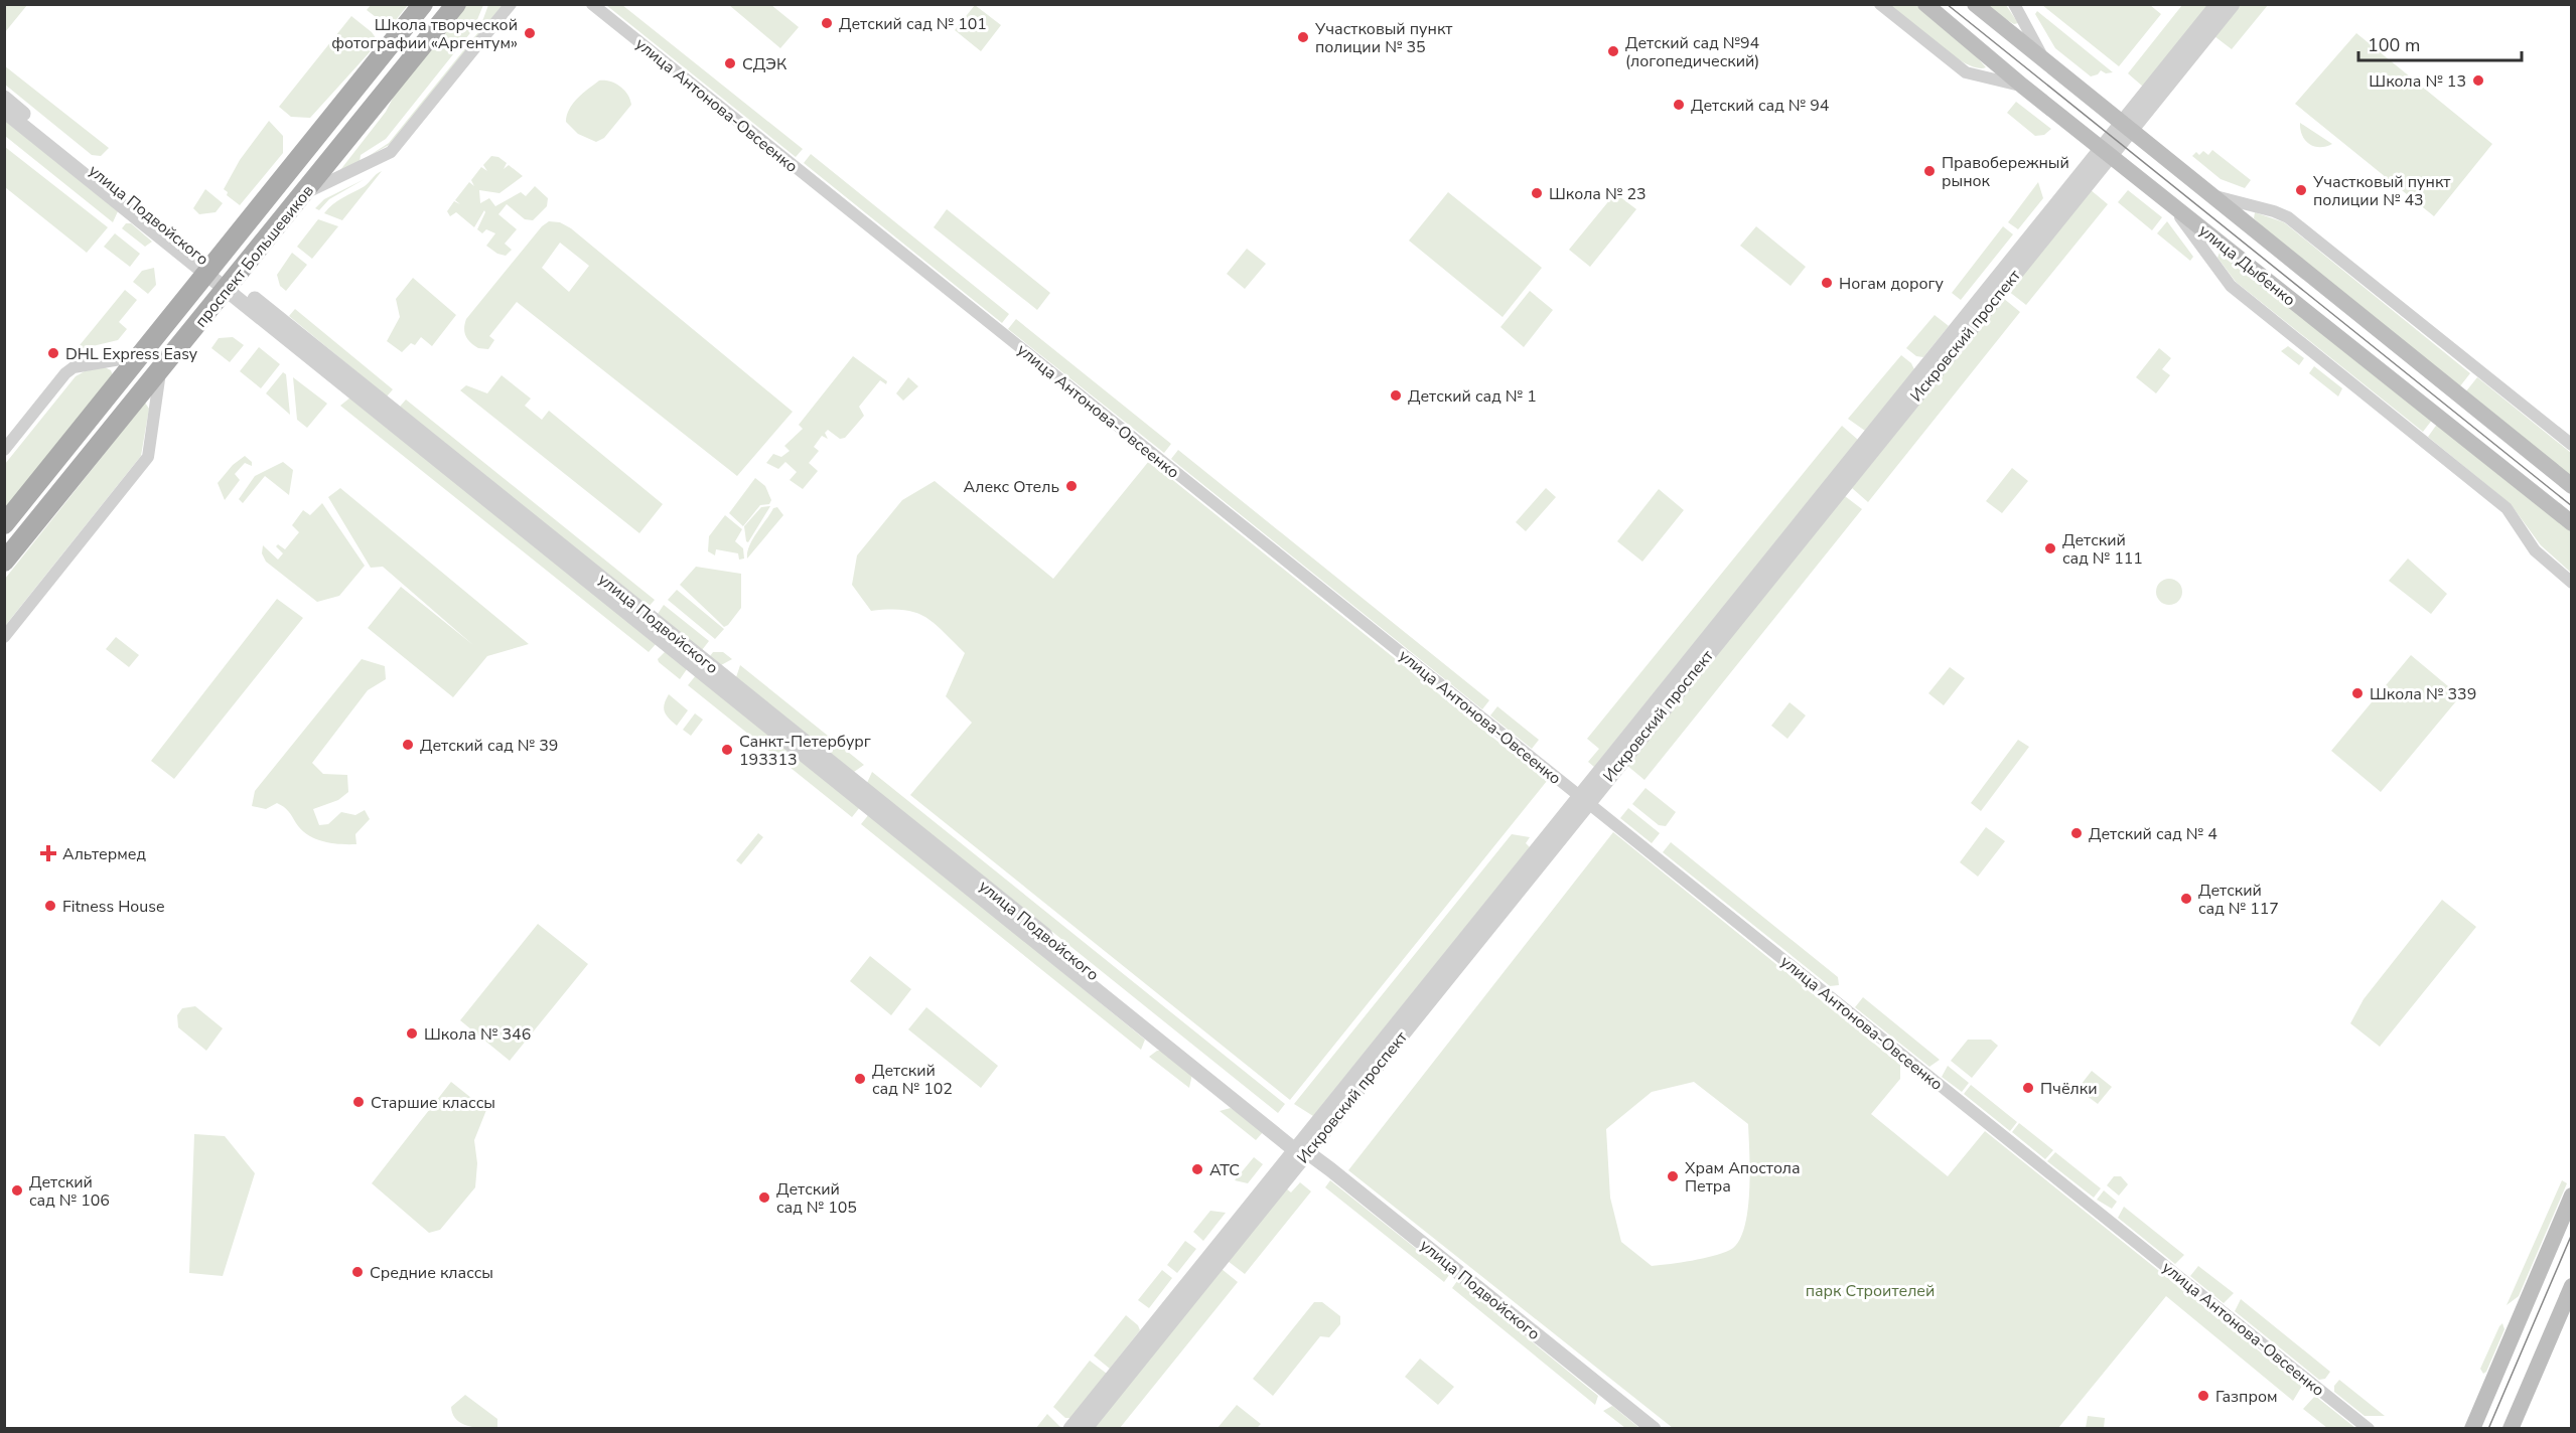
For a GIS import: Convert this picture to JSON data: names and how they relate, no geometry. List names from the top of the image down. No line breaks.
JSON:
{"streets":{"main road":["проспект Большевиков","улица Дыбенко"],"street":["улица Антонова-Овсеенко","улица Подвойского","Искровский проспект"]},"crossings":[["улица Антонова-Овсеенко","Искровский проспект"],["улица Подвойского","проспект Большевиков"],["улица Подвойского","Искровский проспект"],["улица Дыбенко","Искровский проспект"]],"parks":["парк Строителей"],"places":{"other":["Детский сад № 101","Школа творческой фотографии «Аргентум»","Участковый пункт полиции № 35","Детский сад №94 (логопедический)","СДЭК","Школа № 13","Детский сад № 94","Правобережный рынок","Участковый пункт полиции № 43","Школа № 23","Ногам дорогу","DHL Express Easy","Детский сад № 1","Алекс Отель","Детский сад № 111","Школа № 339","Детский сад № 39","Санкт-Петербург 193313","Детский сад № 4","Детский сад № 117","Fitness House","Школа № 346","Детский сад № 102","Пчёлки","Старшие классы","АТС","Храм Апостола Петра","Детский сад № 106","Детский сад № 105","Средние классы","Газпром"],"health":["Альтермед"]},"scale_bar":"100 m"}
